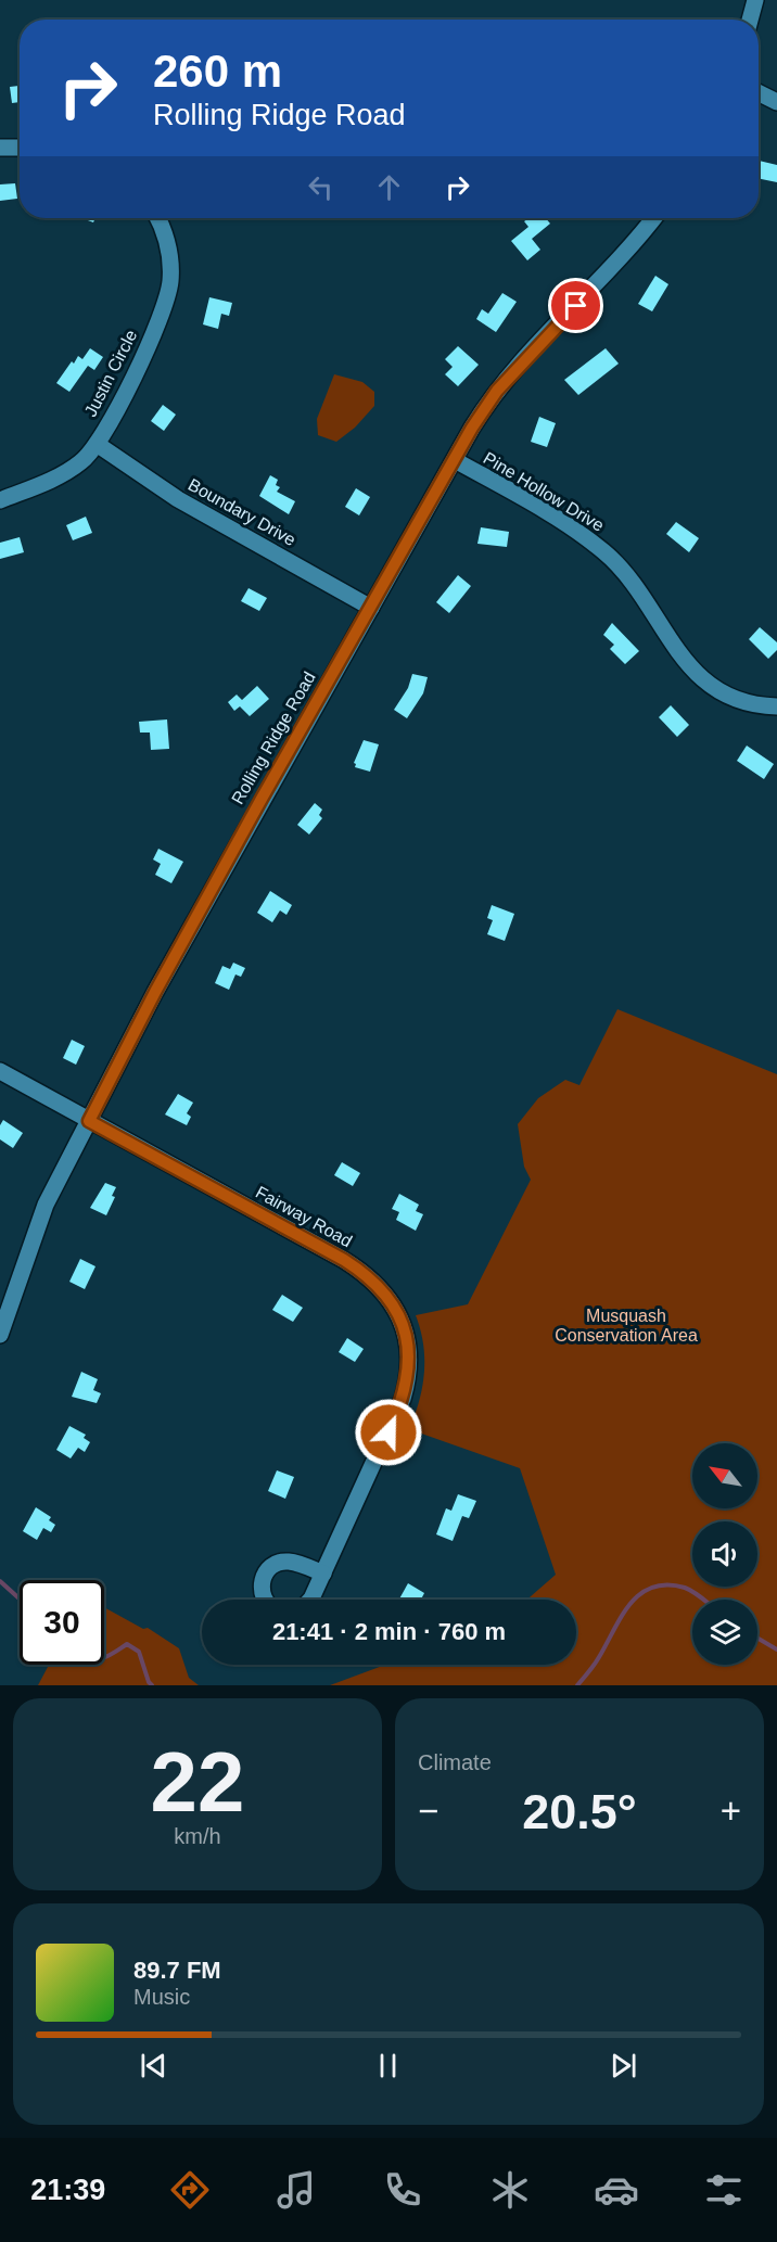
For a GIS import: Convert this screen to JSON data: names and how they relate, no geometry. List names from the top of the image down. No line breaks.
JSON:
{"streets":{"street":["Justin Circle","Pine Hollow Drive","Boundary Drive","Rolling Ridge Road","Fairway Road"]},"crossings":[["Justin Circle","Boundary Drive"],["Pine Hollow Drive","Rolling Ridge Road"],["Boundary Drive","Rolling Ridge Road"],["Rolling Ridge Road","Fairway Road"]],"parks":["Musquash Conservation Area"],"north":"top left","page":{"turn":["260 m","Rolling Ridge Road"],"limit":"30","trip":"21:41 · 2 min · 760 m","tile":[["22","km/h"],"Climate"],"heat":["−","20.5°","+"],"song":["89.7 FM","Music"],"tabs":"21:39"}}
